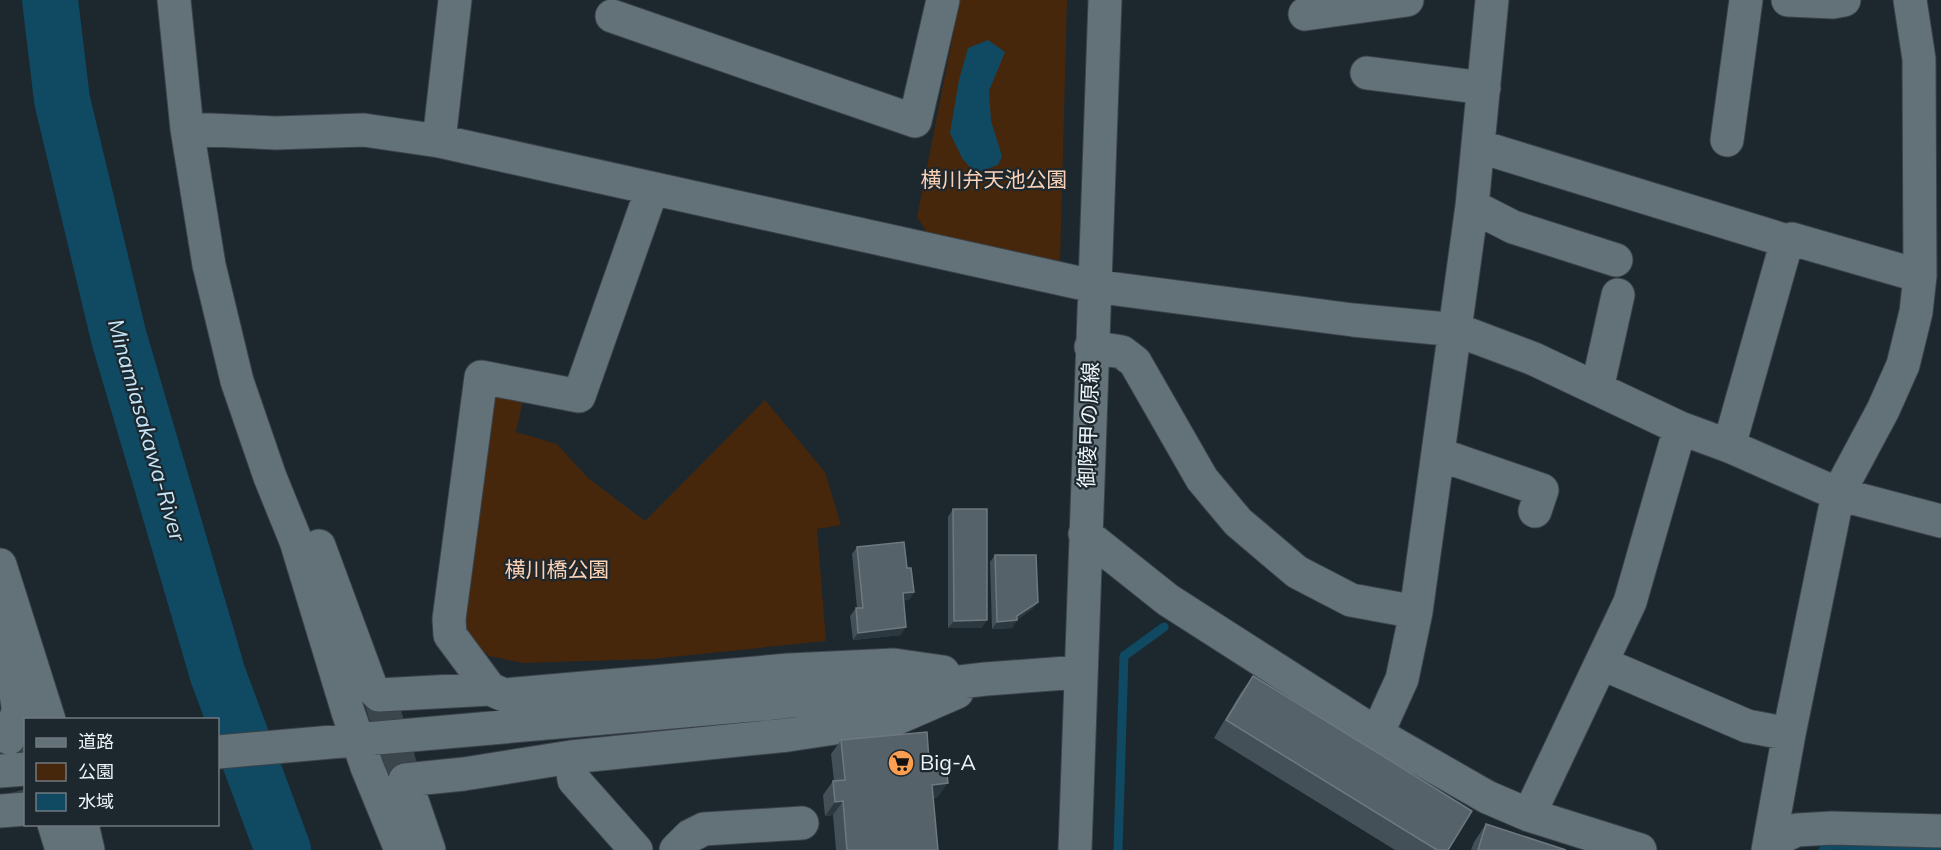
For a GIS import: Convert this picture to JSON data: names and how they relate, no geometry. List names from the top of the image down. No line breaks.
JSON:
{"streets":{"street":["御陵甲の原線"]},"water":["Minamiasakawa-River"],"parks":["横川弁天池公園","横川橋公園"],"places":{"supermarket":["Big-A"]},"legend":["道路","公園","水域"]}
